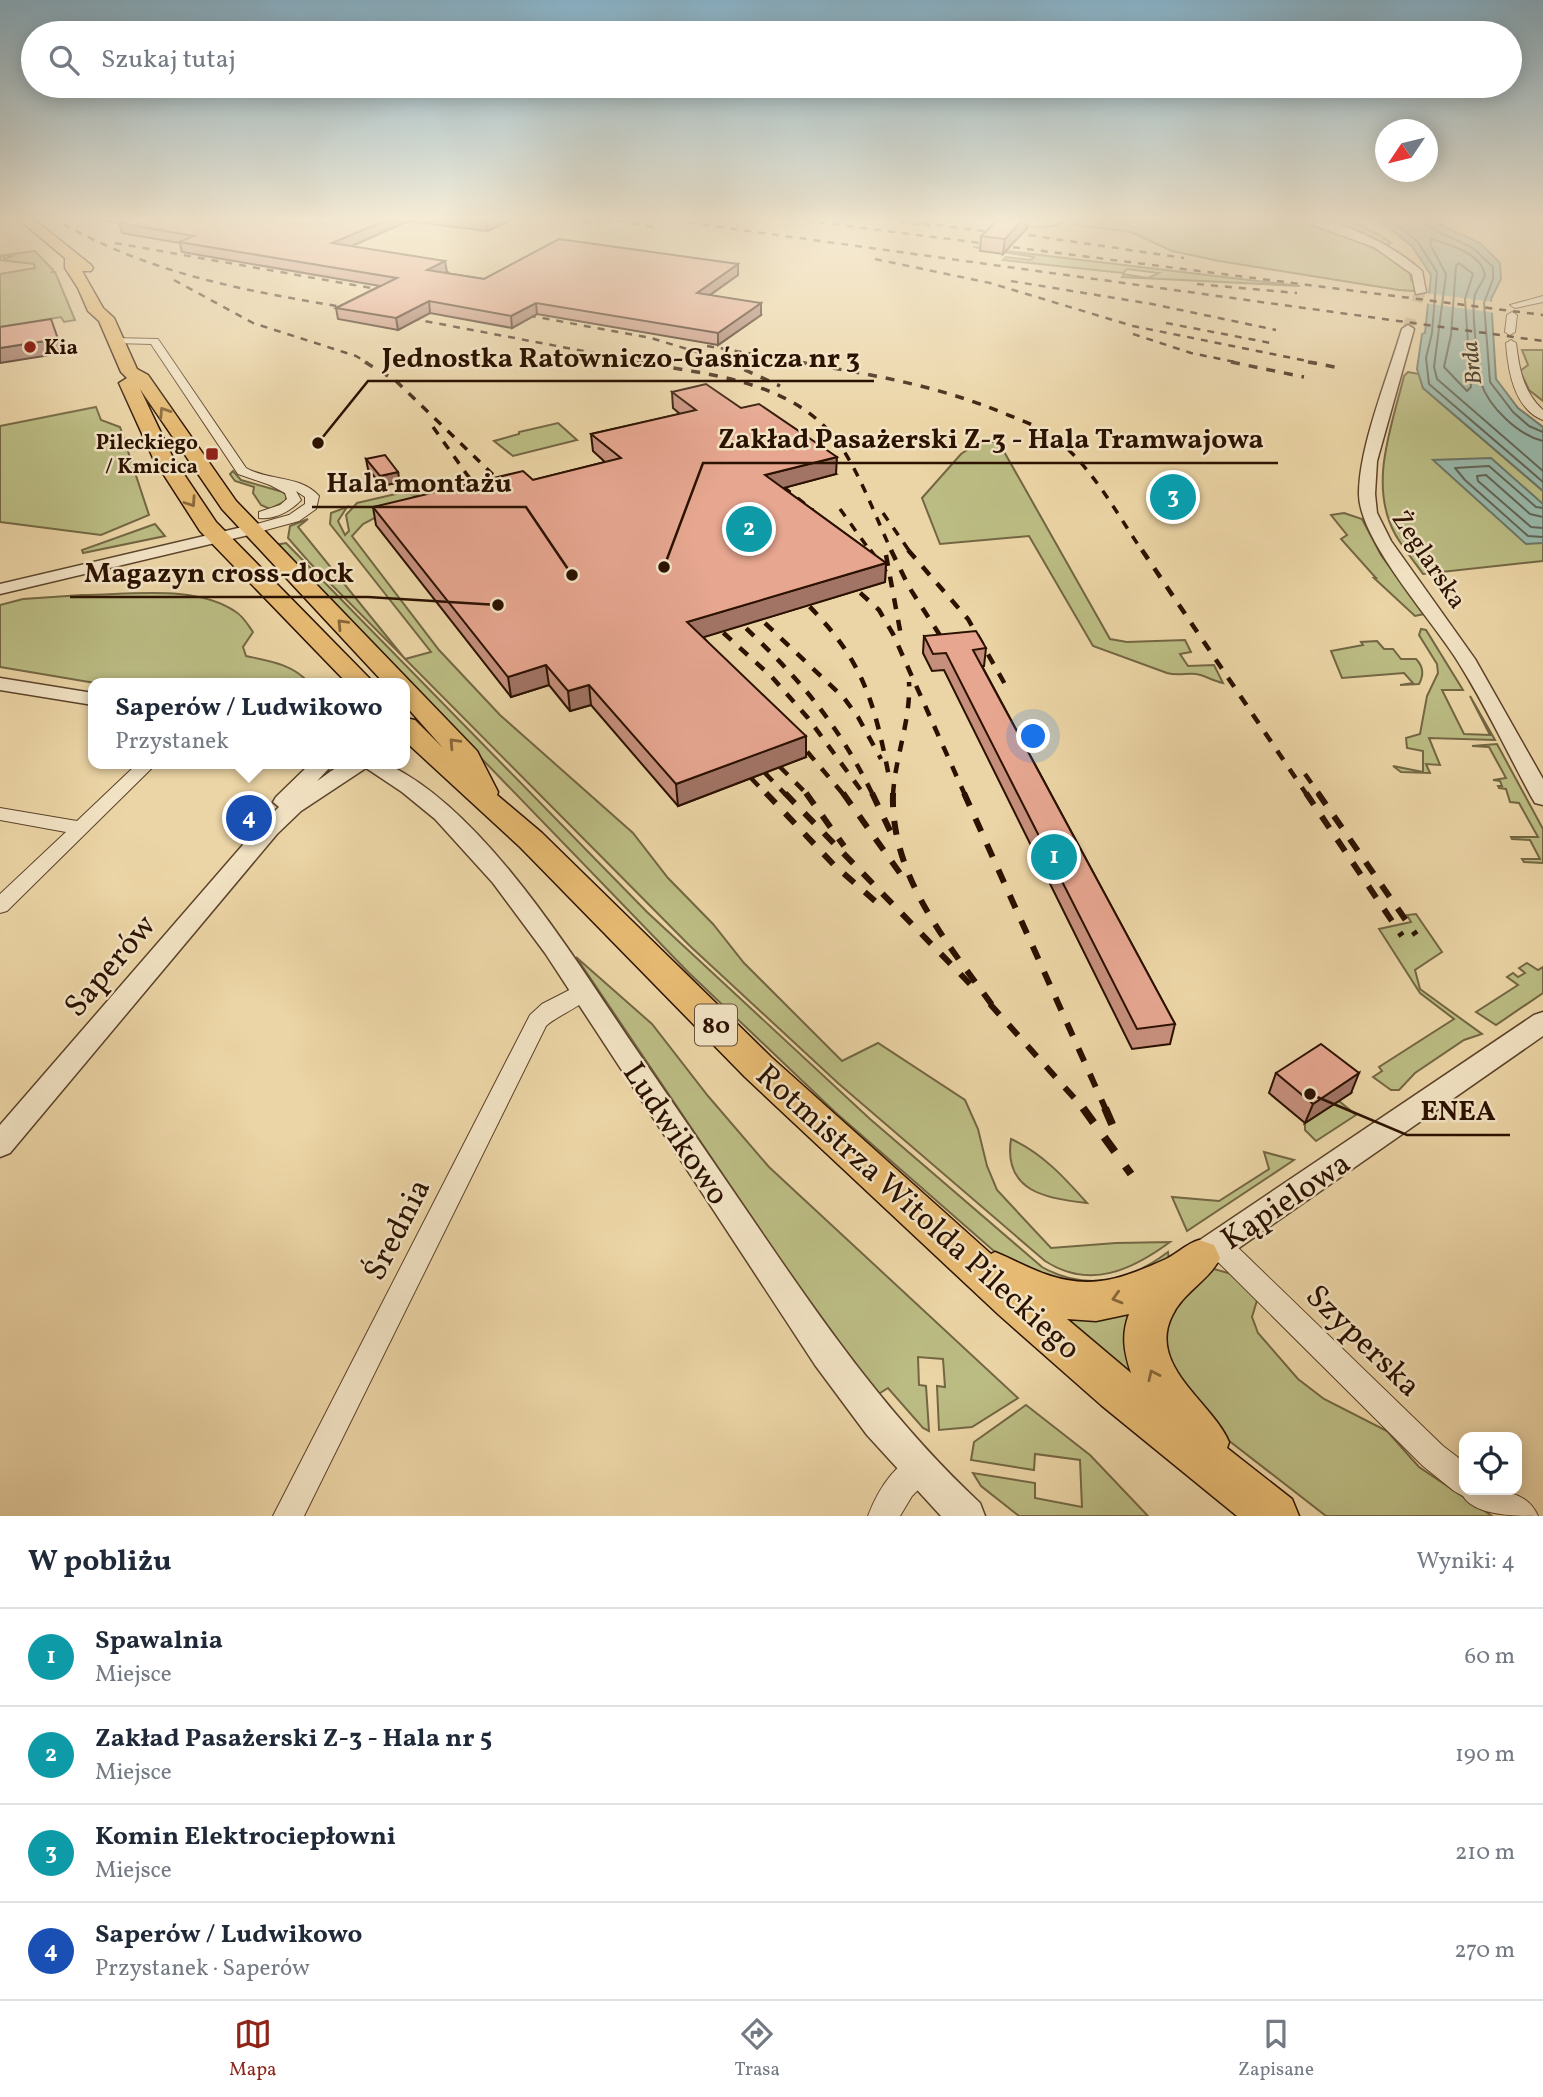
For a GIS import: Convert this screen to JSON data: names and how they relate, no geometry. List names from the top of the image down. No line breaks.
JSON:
{"streets":{"main road":["80","Rotmistrza Witolda Pileckiego"],"street":["Żeglarska","Saperów","Ludwikowo","Kąpielowa","Średnia","Szyperska"]},"crossings":[["Ludwikowo","Średnia"],["Kąpielowa","Szyperska"]],"water":["Brda"],"places":{"other":["Kia","Jednostka Ratowniczo-Gaśnicza nr 3","Zakład Pasażerski Z-3 - Hala Tramwajowa","Hala montażu","Magazyn cross-dock","ENEA"],"transit":["Pileckiego / Kmicica"]},"north":"bottom left","page":{"search":"Szukaj tutaj","pins":["3","2","4","1"],"popup":["Saperów / Ludwikowo","Przystanek"],"heading":["W pobliżu","Wyniki: 4"],"list":[{"mark":"1","name":"Spawalnia","note":"Miejsce","value":"60 m"},{"mark":"2","name":"Zakład Pasażerski Z-3 - Hala nr 5","note":"Miejsce","value":"190 m"},{"mark":"3","name":"Komin Elektrociepłowni","note":"Miejsce","value":"210 m"},{"mark":"4","name":"Saperów / Ludwikowo","note":"Przystanek · Saperów","value":"270 m"}],"nav":["Mapa","Trasa","Zapisane"]}}
